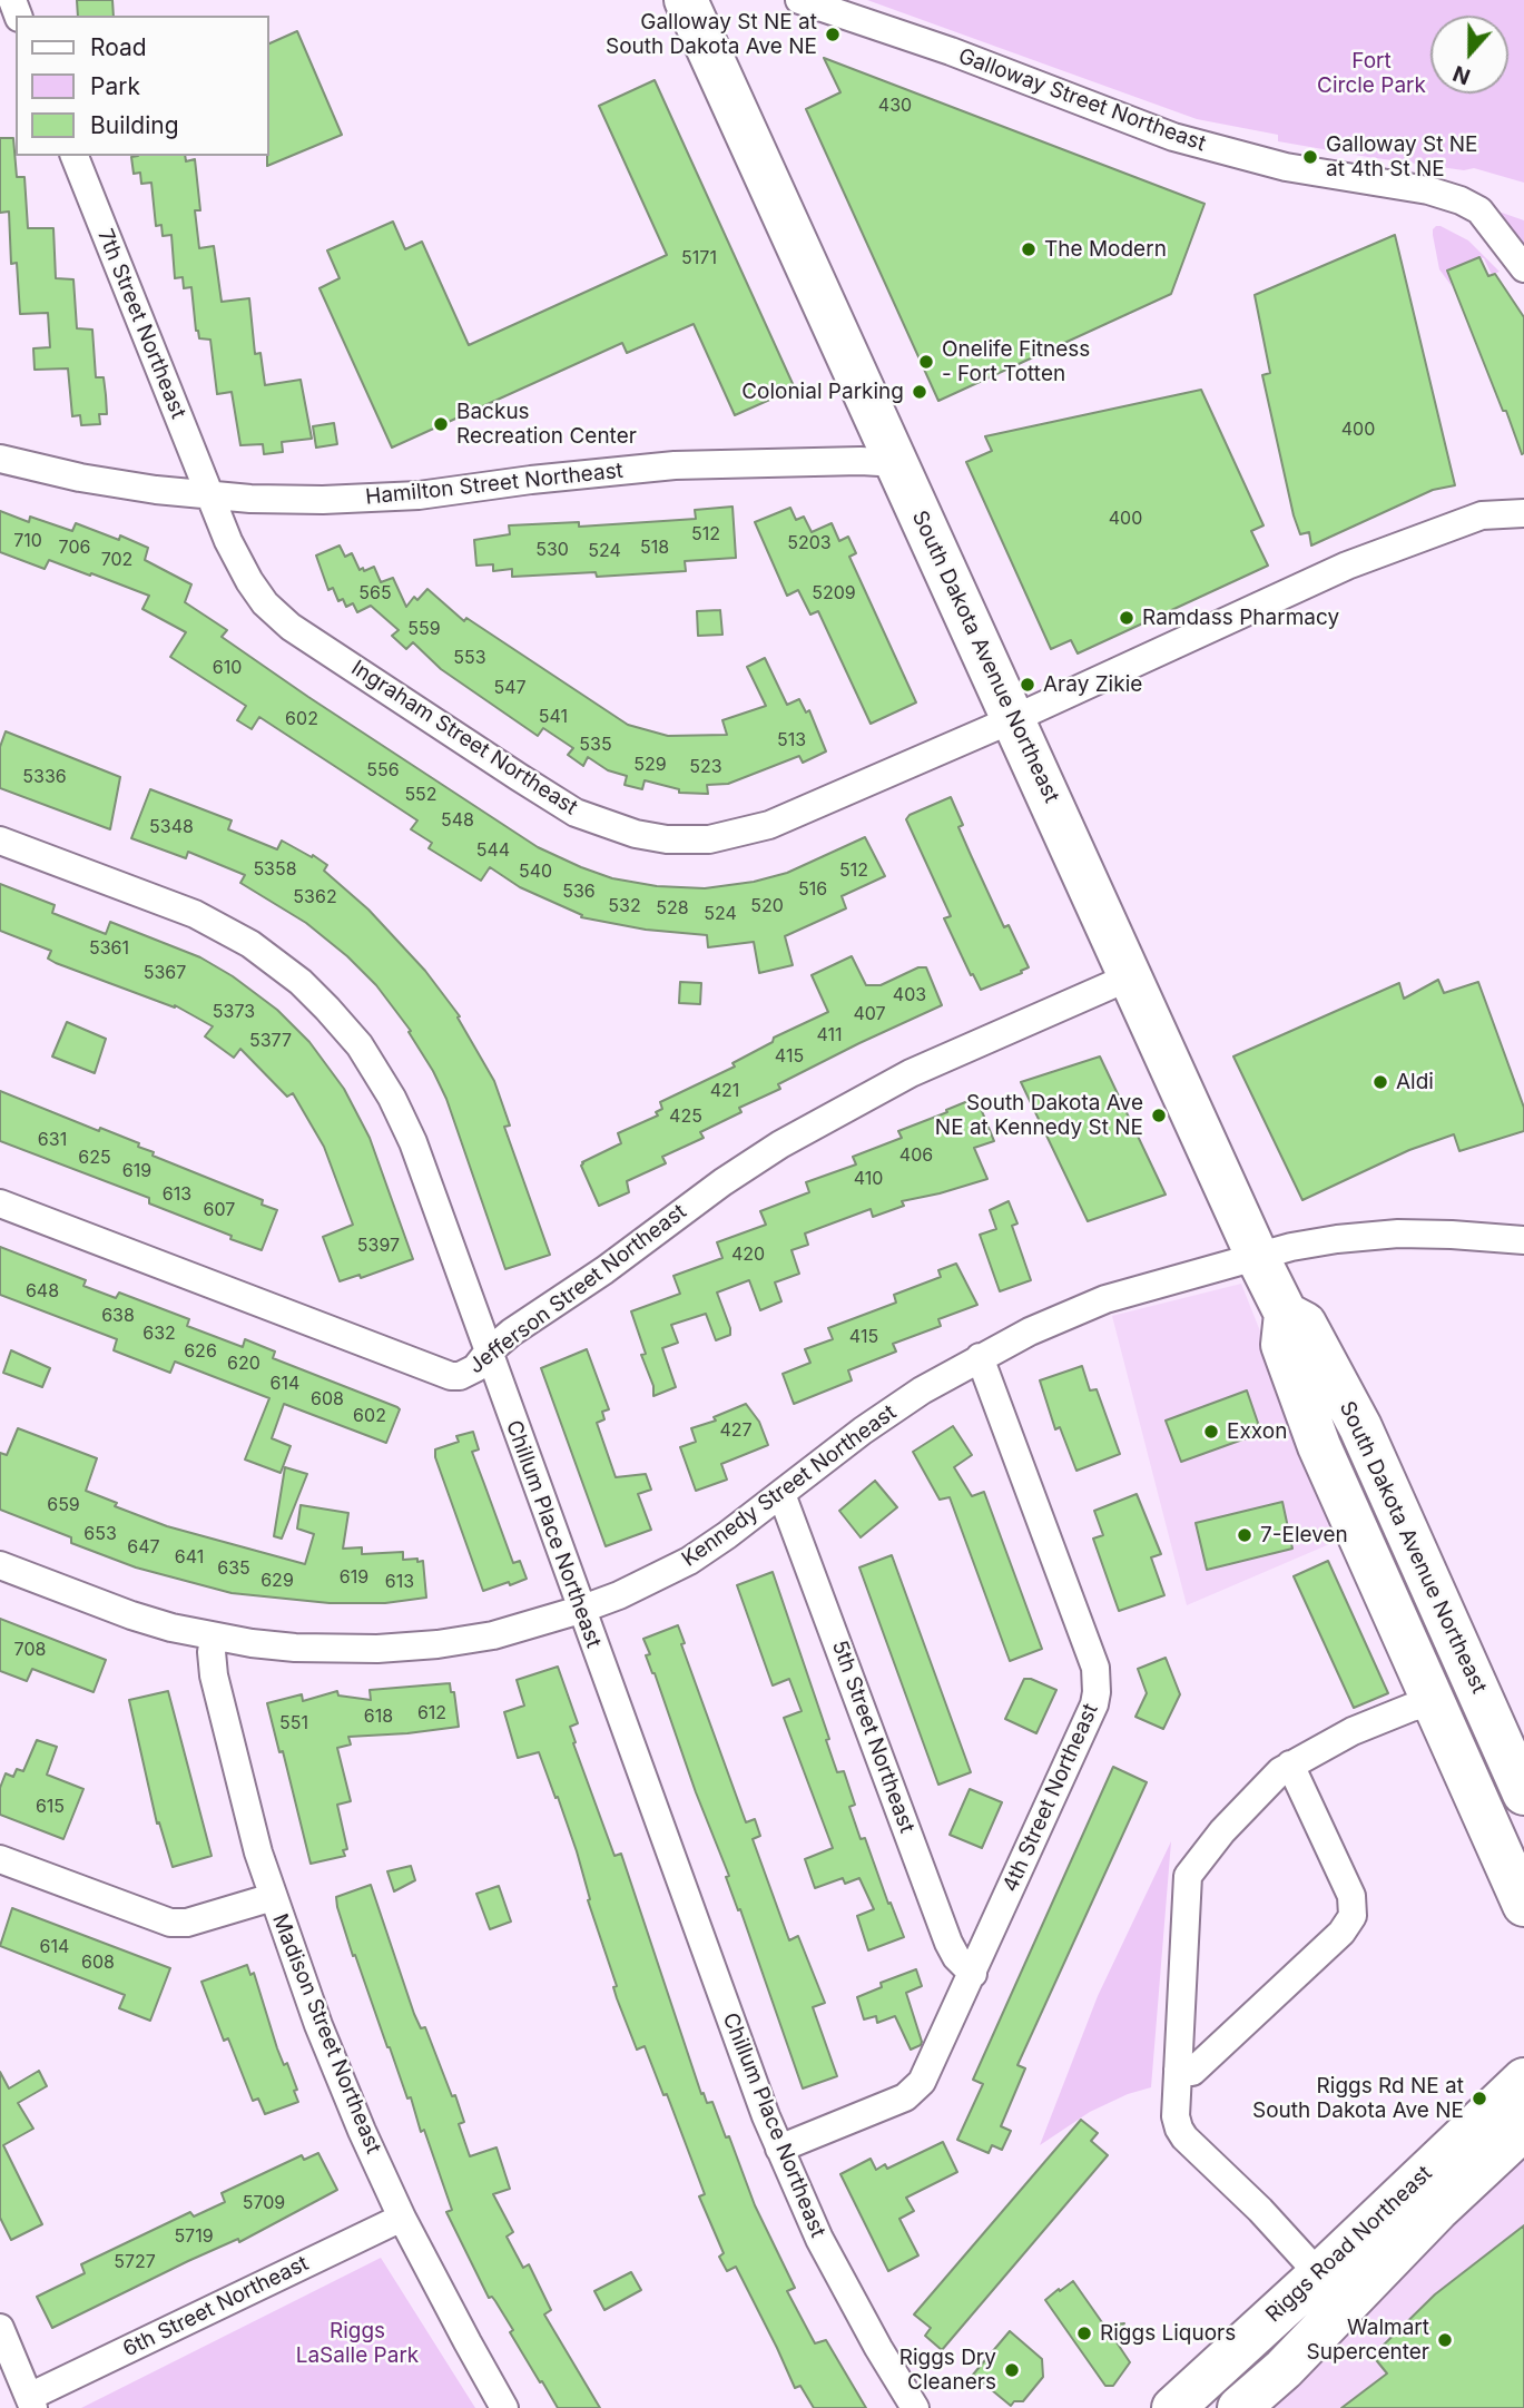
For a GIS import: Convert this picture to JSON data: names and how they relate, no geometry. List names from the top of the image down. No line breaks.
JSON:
{"streets":{"main road":["South Dakota Avenue Northeast","Riggs Road Northeast"],"street":["Galloway Street Northeast","7th Street Northeast","Hamilton Street Northeast","Ingraham Street Northeast","Jefferson Street Northeast","Kennedy Street Northeast","Chillum Place Northeast","5th Street Northeast","4th Street Northeast","Madison Street Northeast","6th Street Northeast"]},"crossings":[["7th Street Northeast","Hamilton Street Northeast"],["7th Street Northeast","Ingraham Street Northeast"],["Hamilton Street Northeast","South Dakota Avenue Northeast"],["Hamilton Street Northeast","Ingraham Street Northeast"],["South Dakota Avenue Northeast","Ingraham Street Northeast"],["South Dakota Avenue Northeast","Jefferson Street Northeast"],["South Dakota Avenue Northeast","Kennedy Street Northeast"],["Jefferson Street Northeast","Chillum Place Northeast"],["Kennedy Street Northeast","Chillum Place Northeast"],["Kennedy Street Northeast","5th Street Northeast"],["Kennedy Street Northeast","4th Street Northeast"],["Kennedy Street Northeast","Madison Street Northeast"],["Chillum Place Northeast","4th Street Northeast"],["5th Street Northeast","4th Street Northeast"],["Madison Street Northeast","6th Street Northeast"]],"parks":["Fort Circle Park","Riggs LaSalle Park"],"places":["Galloway St NE at South Dakota Ave NE","Galloway St NE at 4th St NE","The Modern","Onelife Fitness - Fort Totten","Colonial Parking","Backus Recreation Center","Ramdass Pharmacy","Aray Zikie","Aldi","South Dakota Ave NE at Kennedy St NE","Exxon","7-Eleven","Riggs Rd NE at South Dakota Ave NE","Riggs Liquors","Walmart Supercenter","Riggs Dry Cleaners"],"house_numbers":["430","5171","400","400","512","710","5203","706","518","530","524","702","565","5209","559","553","610","547","541","602","513","535","529","523","556","5336","552","548","5348","544","5358","512","540","516","536","5362","532","520","528","524","5361","5367","403","5373","407","411","5377","415","421","425","631","406","625","619","410","613","607","5397","420","648","638","632","415","626","620","614","608","602","427","659","653","647","641","635","619","629","613","708","612","618","551","615","614","608","5709","5719","5727"],"legend":["Road","Park","Building"],"north":"bottom"}
